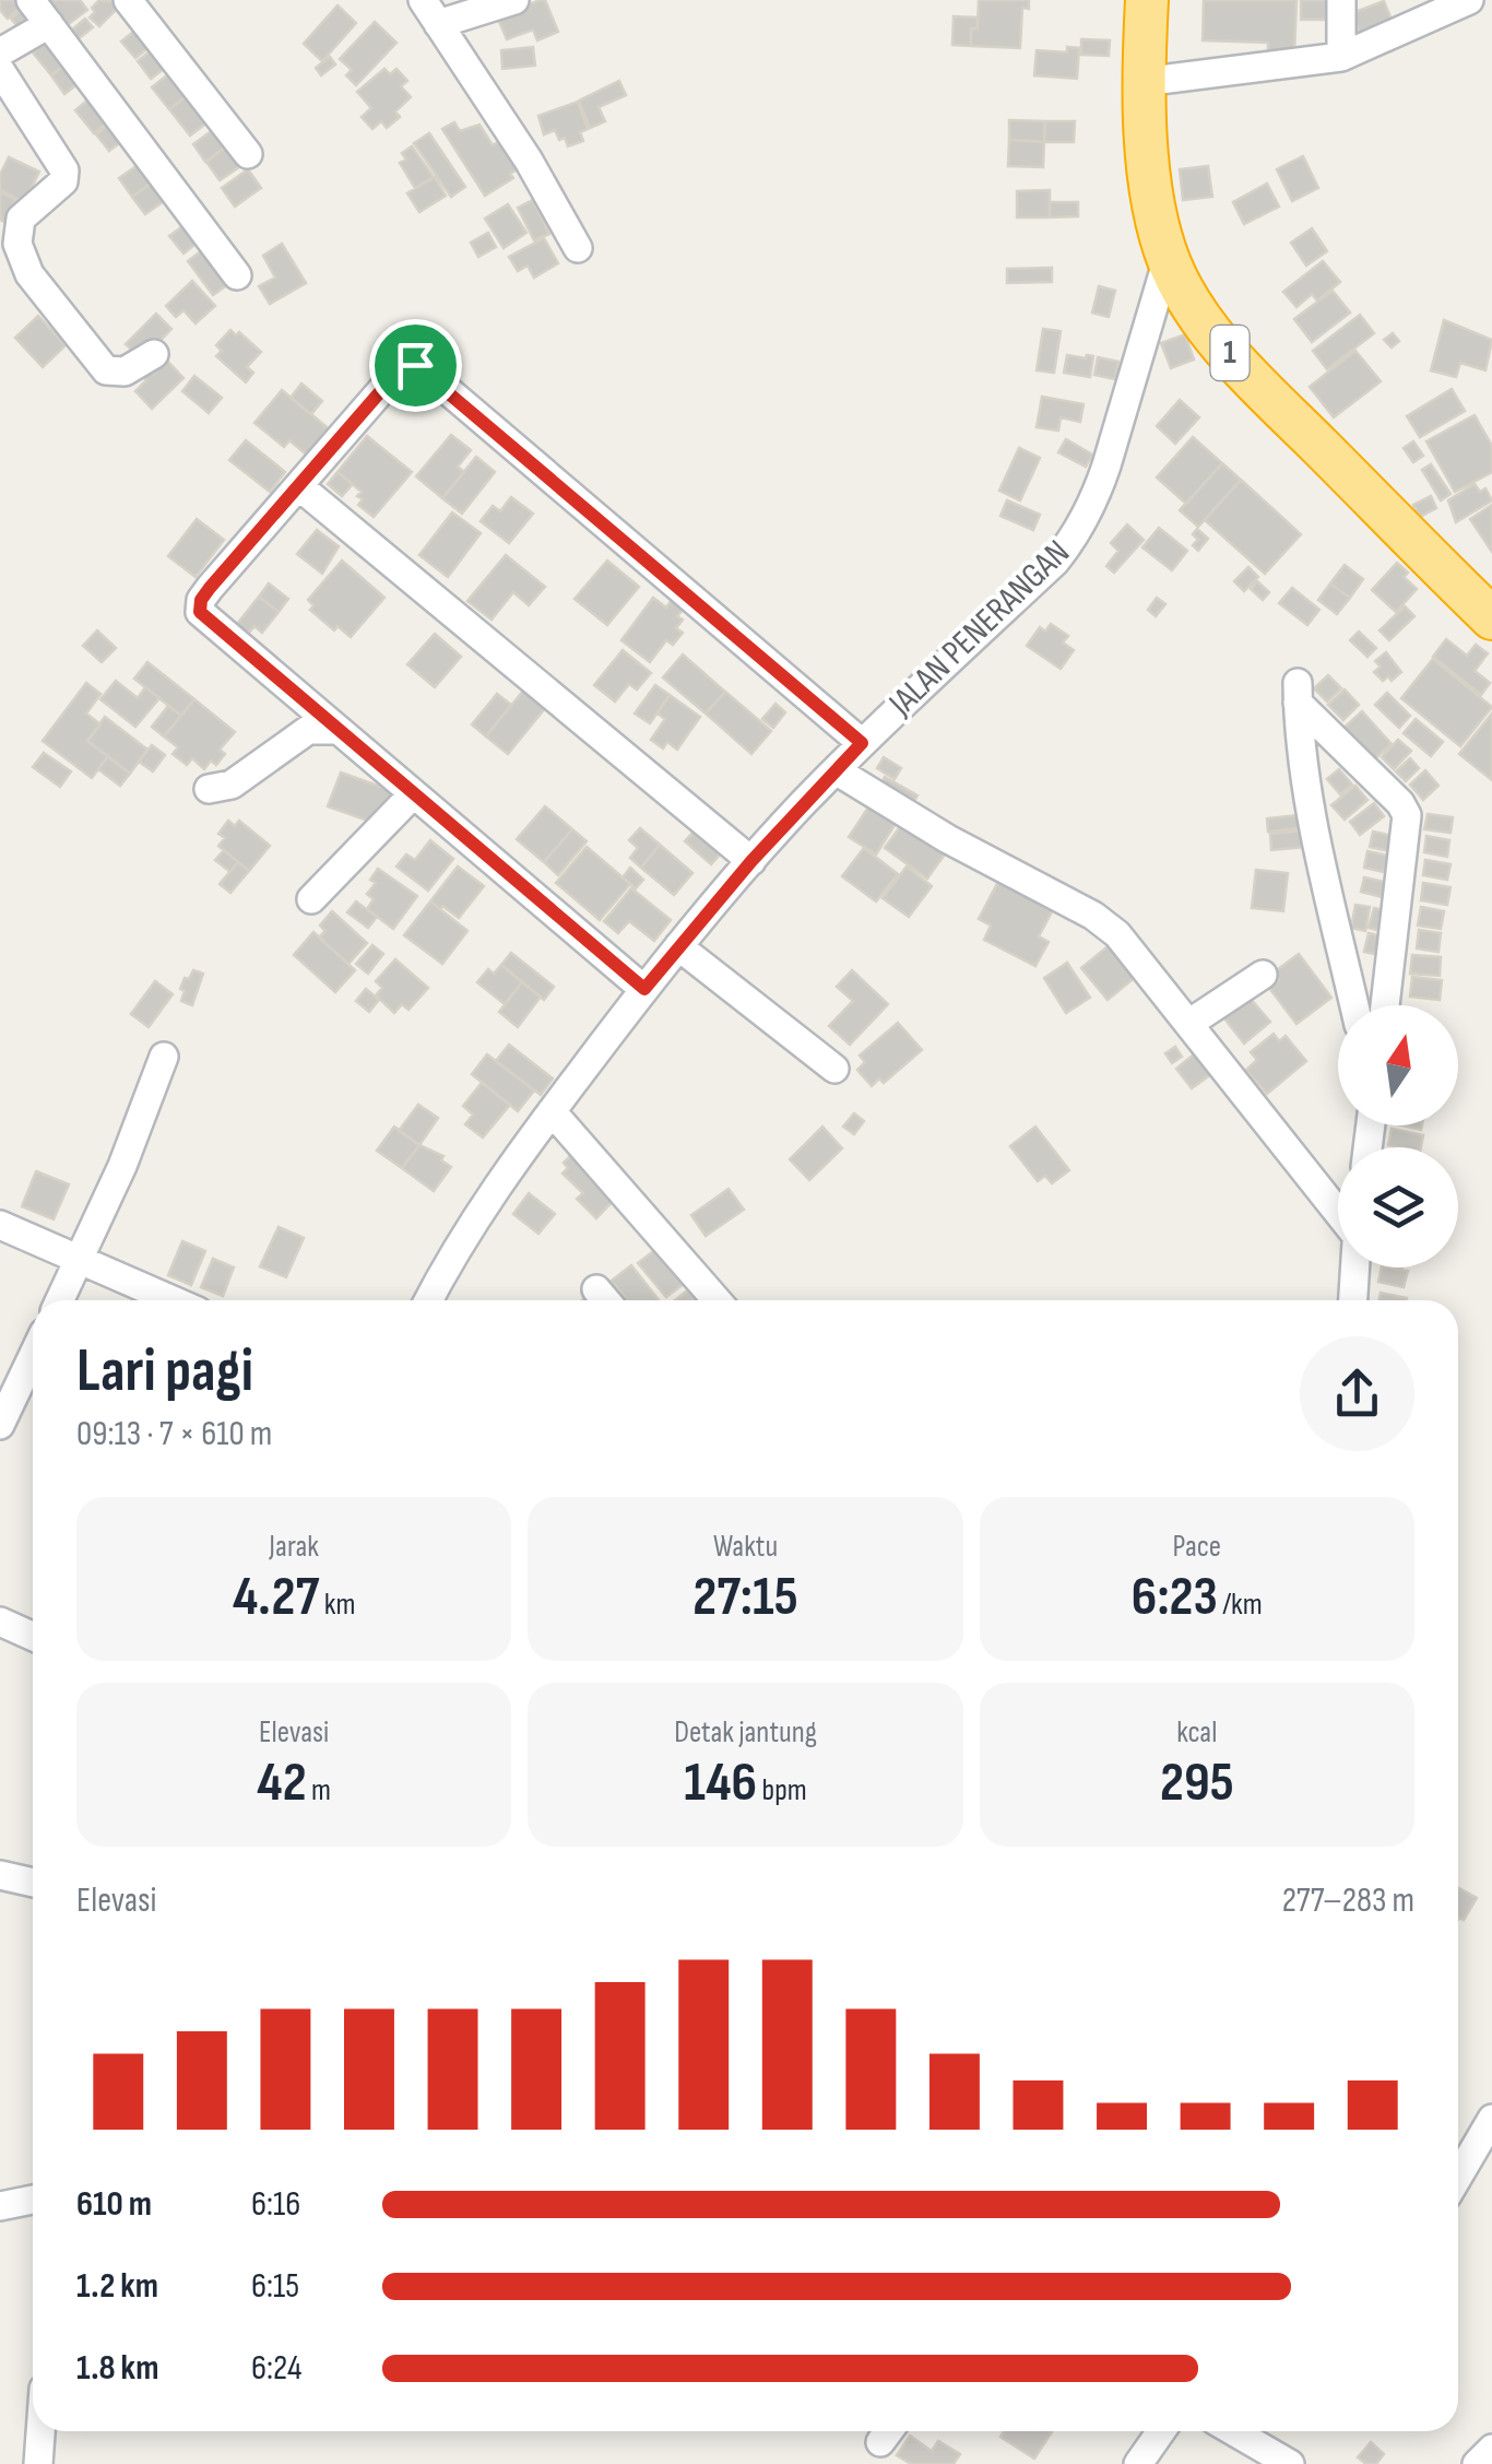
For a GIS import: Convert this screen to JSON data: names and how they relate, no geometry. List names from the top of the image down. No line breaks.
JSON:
{"streets":{"highway":["1"],"street":["JALAN PENERANGAN"]},"crossings":[["1","JALAN PENERANGAN"]],"north":"top","page":{"heading":["Lari pagi","09:13 · 7 × 610 m"],"stats":[["Jarak","4.27 km"],["Waktu","27:15"],["Pace","6:23 /km"],["Elevasi","42 m"],["Detak jantung","146 bpm"],["kcal","295"]],"chart":["Elevasi","277–283 m"],"list":[{"name":"610 m","note":"6:16"},{"name":"1.2 km","note":"6:15"},{"name":"1.8 km","note":"6:24"}]}}
